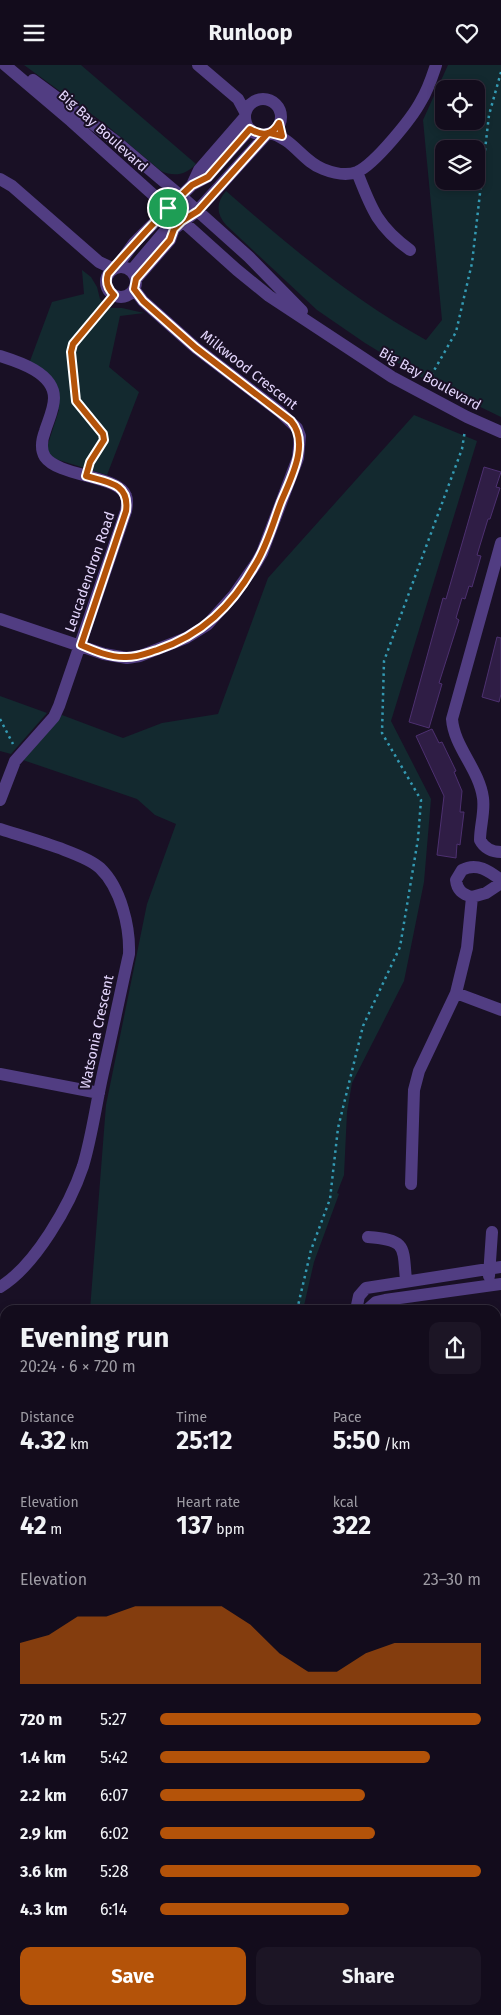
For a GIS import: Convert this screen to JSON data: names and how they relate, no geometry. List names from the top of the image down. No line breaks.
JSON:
{"streets":{"street":["Big Bay Boulevard","Milkwood Crescent","Leucadendron Road","Watsonia Crescent"]},"crossings":[["Milkwood Crescent","Leucadendron Road"]],"page":{"header":"Runloop","heading":["Evening run","20:24 · 6 × 720 m"],"stats":[["Distance","4.32 km"],["Time","25:12"],["Pace","5:50 /km"],["Elevation","42 m"],["Heart rate","137 bpm"],["kcal","322"]],"chart":["Elevation","23–30 m"],"list":[{"name":"720 m","note":"5:27"},{"name":"1.4 km","note":"5:42"},{"name":"2.2 km","note":"6:07"},{"name":"2.9 km","note":"6:02"},{"name":"3.6 km","note":"5:28"},{"name":"4.3 km","note":"6:14"}],"buttons":["Save","Share"]}}
